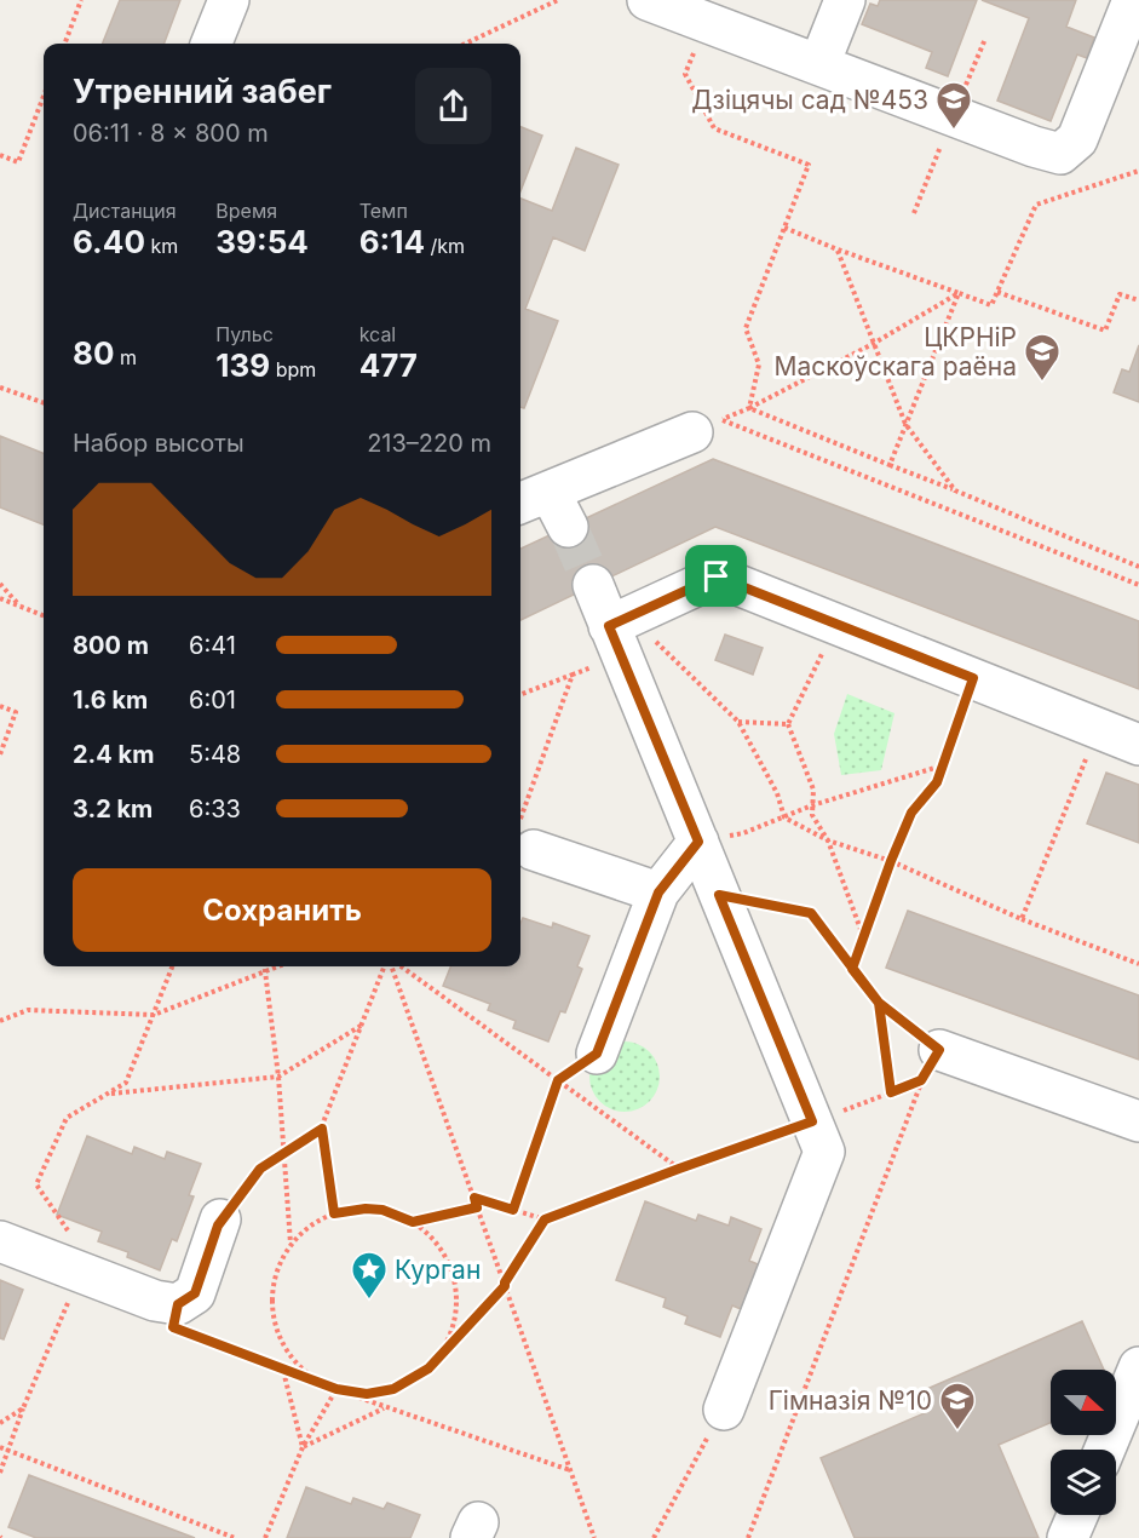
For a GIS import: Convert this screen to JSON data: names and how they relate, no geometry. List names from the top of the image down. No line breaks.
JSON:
{"places":{"school or university":["Дзіцячы сад №453","ЦКРНіР Маскоўскага раёна","Гімназія №10"],"place":["Курган"]},"north":"right","page":{"heading":["Утренний забег","06:11 · 8 × 800 m"],"stats":[["Дистанция","6.40 km"],["Время","39:54"],["Темп","6:14 /km"],["80 m"],["Пульс","139 bpm"],["kcal","477"]],"chart":["Набор высоты","213–220 m"],"list":[{"name":"800 m","note":"6:41"},{"name":"1.6 km","note":"6:01"},{"name":"2.4 km","note":"5:48"},{"name":"3.2 km","note":"6:33"}],"buttons":"Сохранить"}}
